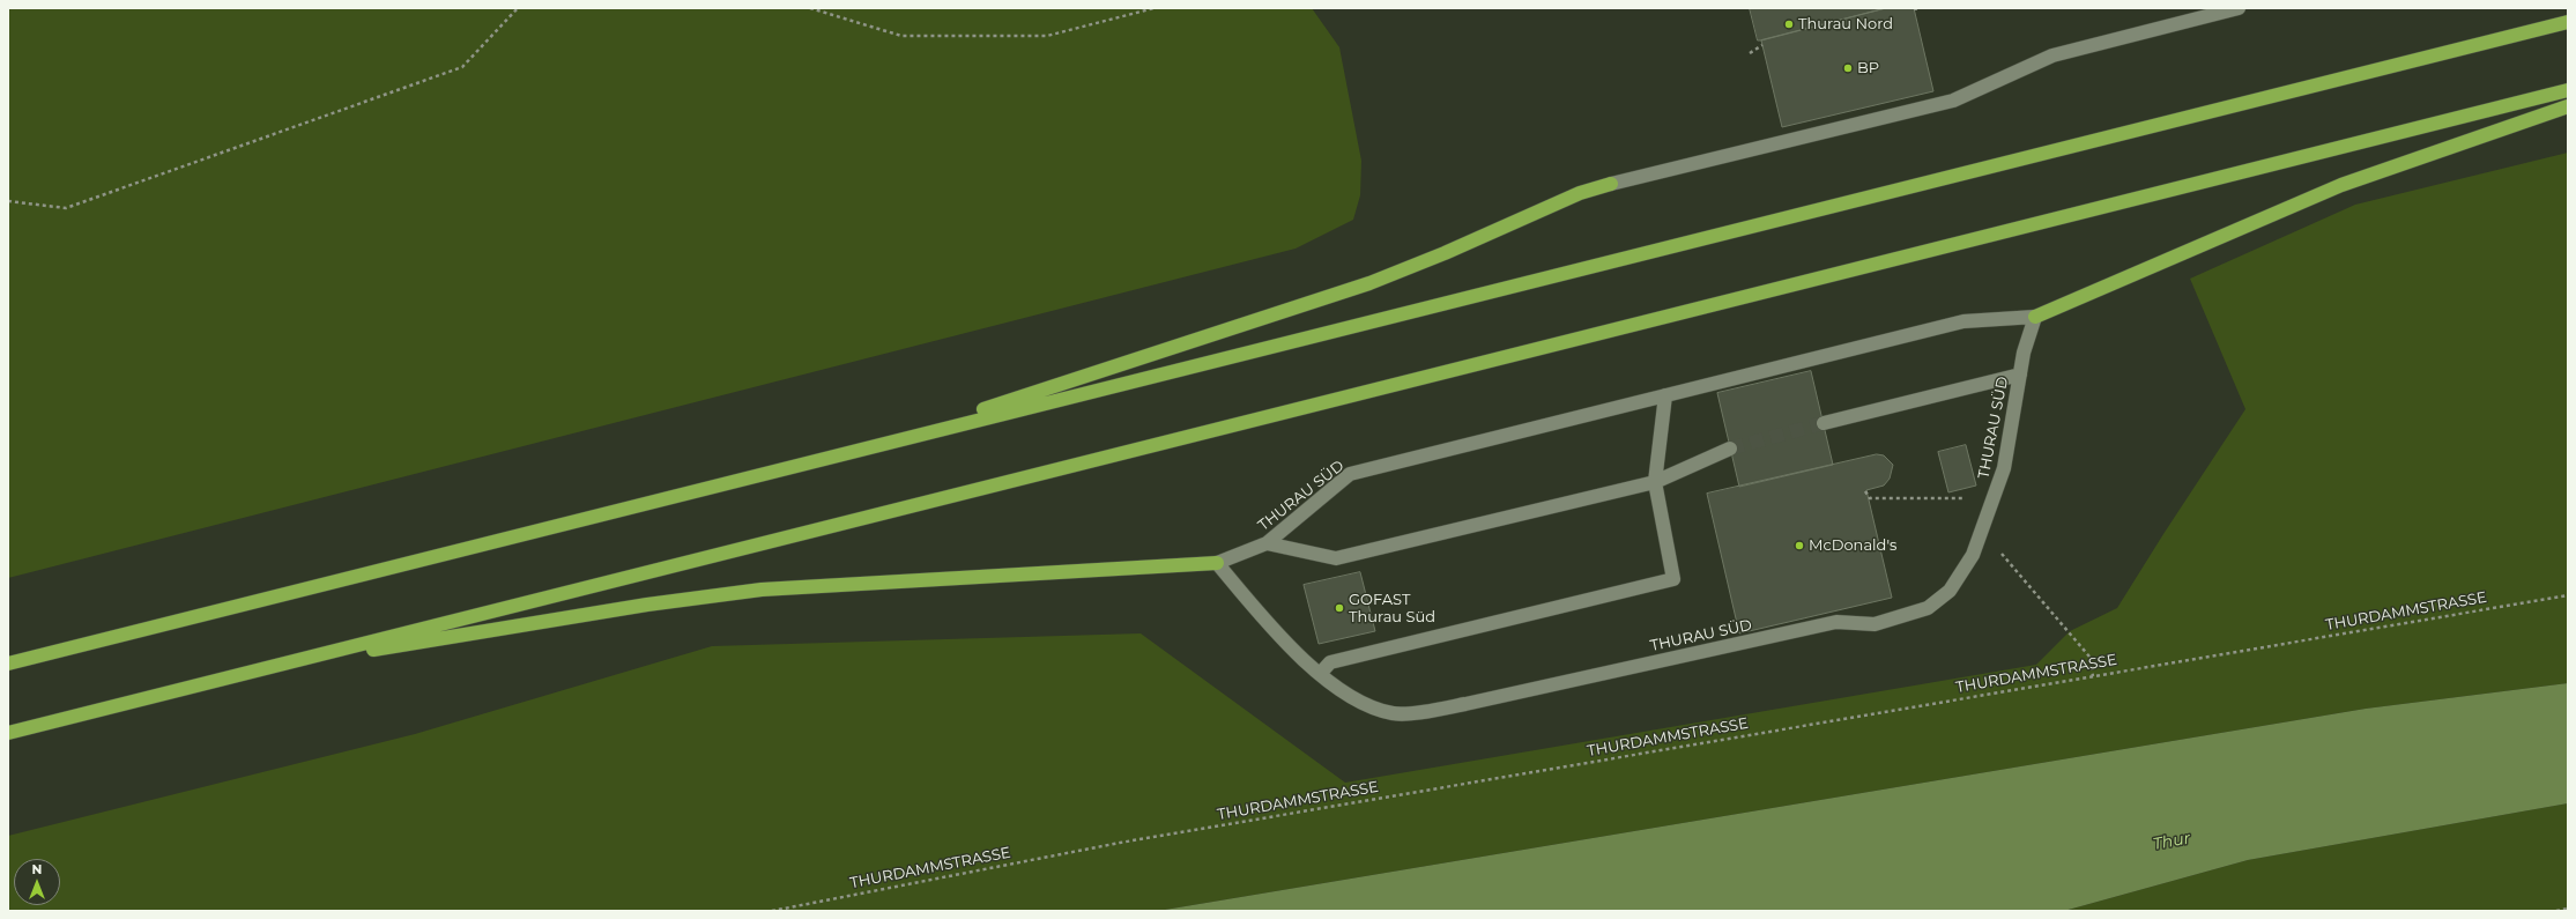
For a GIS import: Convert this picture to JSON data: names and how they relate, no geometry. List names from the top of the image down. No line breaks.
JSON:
{"streets":{"lane":["THURAU SÜD"],"path":["THURDAMMSTRASSE"]},"water":["Thur"],"places":["Thurau Nord","BP","McDonald's","GOFAST Thurau Süd"],"north":"top"}
